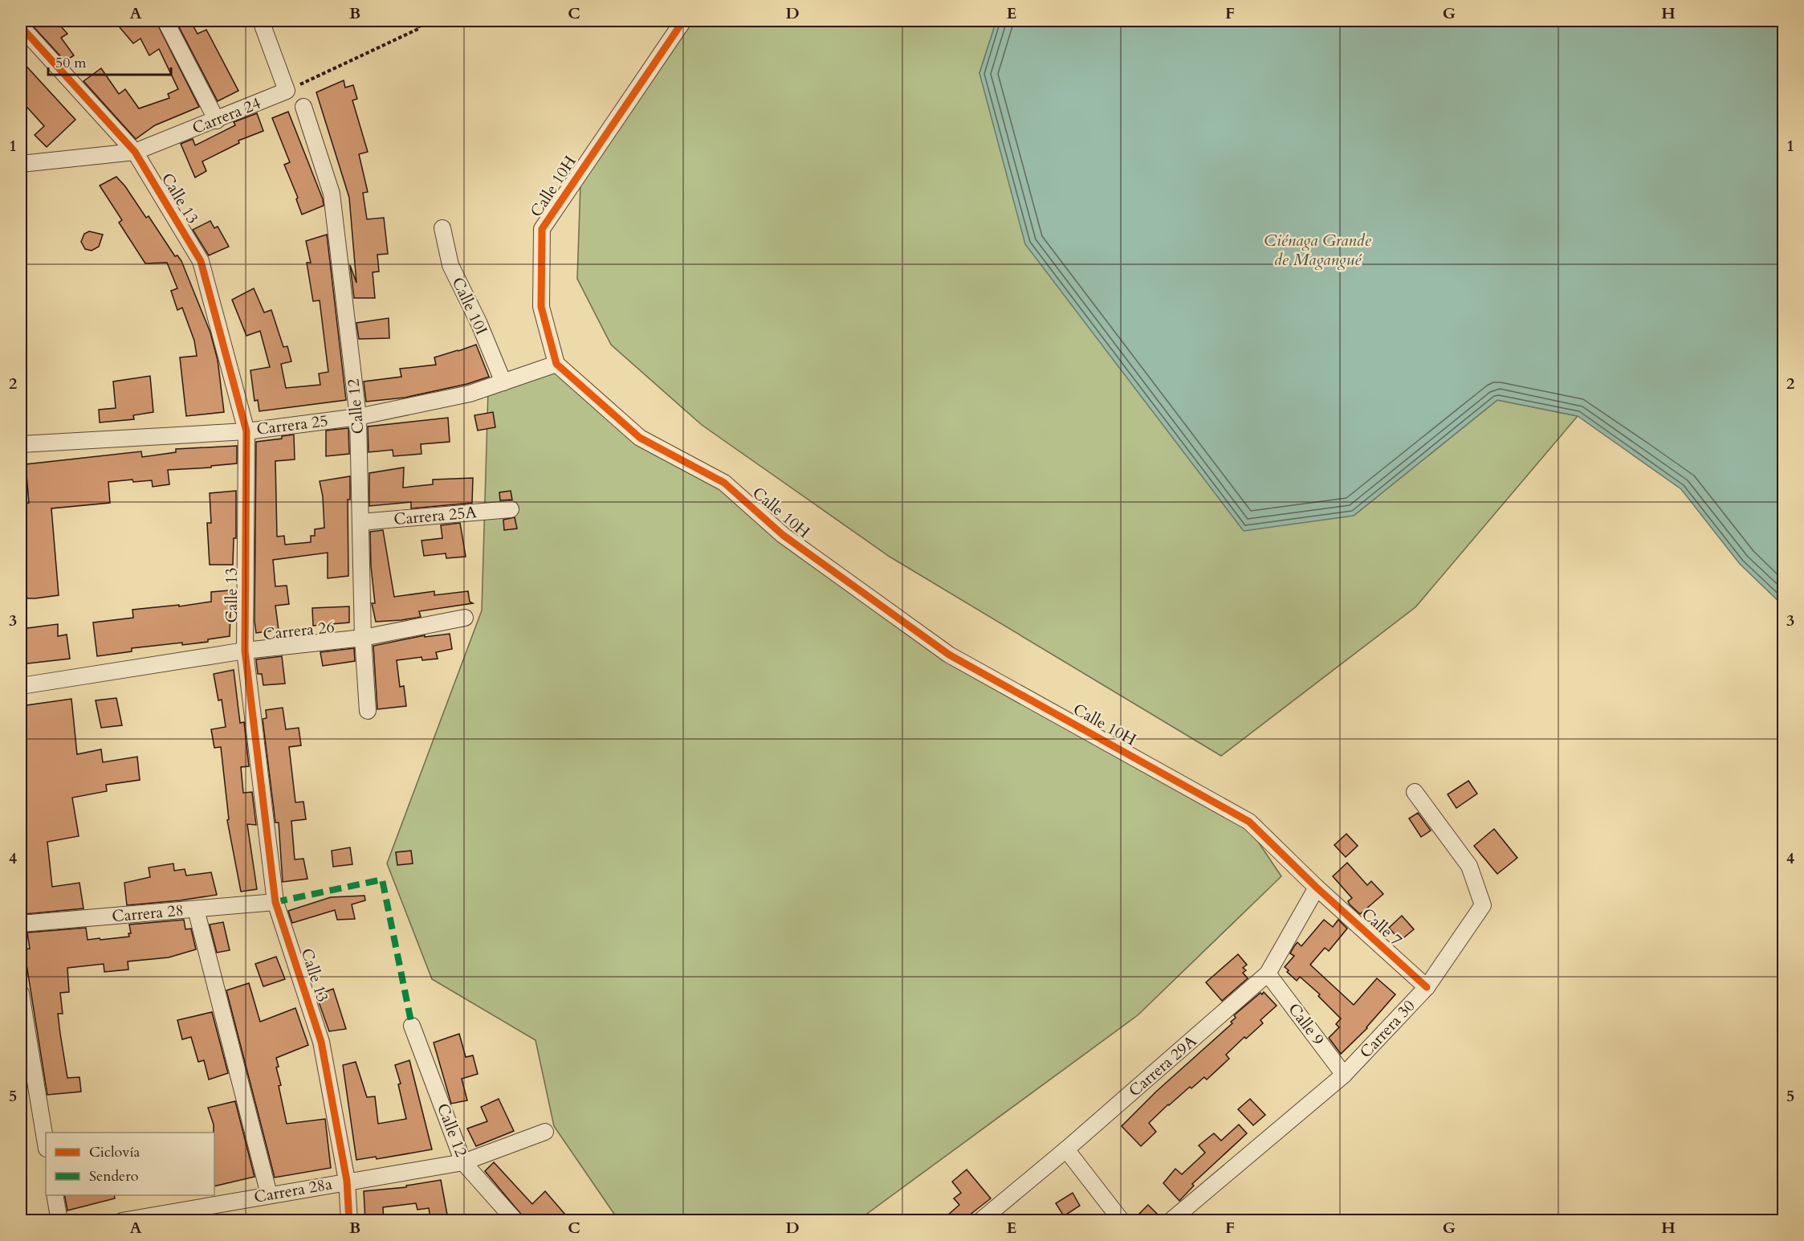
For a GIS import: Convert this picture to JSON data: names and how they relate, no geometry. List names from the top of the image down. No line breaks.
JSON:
{"streets":{"street":["Carrera 24","Calle 10H","Calle 13","Calle 10I","Calle 12","Carrera 25","Carrera 25A","Carrera 26","Carrera 28","Calle 7","Calle 9","Carrera 30","Carrera 29A","Carrera 28a"]},"crossings":[["Carrera 24","Calle 13"],["Calle 10H","Carrera 25"],["Calle 10H","Calle 7"],["Calle 10H","Carrera 29A"],["Calle 13","Carrera 25"],["Calle 13","Carrera 26"],["Calle 13","Carrera 28"],["Calle 13","Carrera 28a"],["Calle 10I","Carrera 25"],["Calle 12","Carrera 25"],["Calle 12","Carrera 25A"],["Calle 12","Carrera 26"],["Calle 12","Carrera 28a"],["Calle 7","Carrera 30"],["Calle 7","Carrera 29A"],["Calle 9","Carrera 30"],["Calle 9","Carrera 29A"]],"water":["Ciénaga Grande de Magangué"],"legend":["Ciclovía","Sendero"],"scale_bar":"50 m","grid":{"columns":["A","B","C","D","E","F","G","H"],"rows":["1","2","3","4","5"]}}
